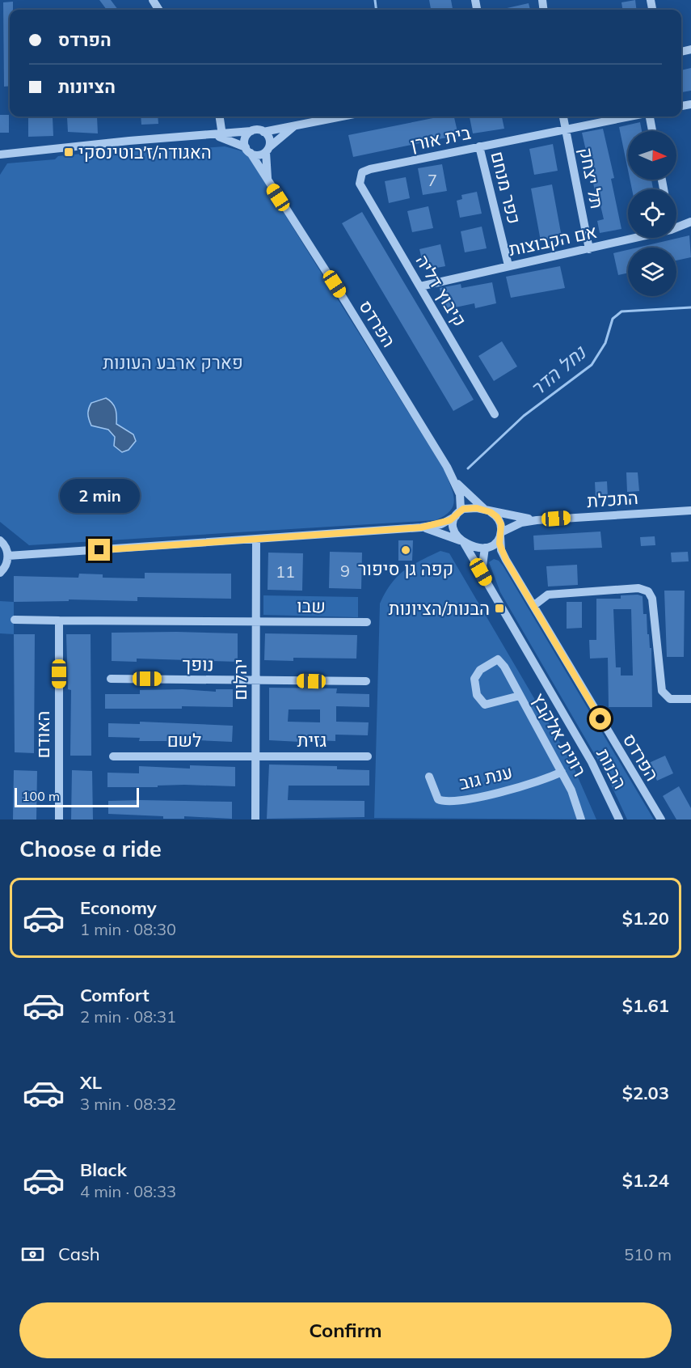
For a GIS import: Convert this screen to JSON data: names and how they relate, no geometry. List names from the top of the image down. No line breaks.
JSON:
{"streets":{"street":["בית אורן","תל יצחק","כפר מנחם","אם הקבוצות","קיבוץ דליה","הפרדס","התכלת","שבו","נופך","יהלום","האודם","רונית אלקבץ","לשם","גזית","הבנות","ענת גוב"]},"crossings":[["בית אורן","תל יצחק"],["בית אורן","כפר מנחם"],["בית אורן","קיבוץ דליה"],["תל יצחק","אם הקבוצות"],["כפר מנחם","אם הקבוצות"],["אם הקבוצות","קיבוץ דליה"],["הפרדס","התכלת"],["הפרדס","הבנות"],["התכלת","הבנות"],["שבו","יהלום"],["נופך","יהלום"],["יהלום","לשם"],["יהלום","גזית"],["רונית אלקבץ","ענת גוב"],["לשם","גזית"]],"water":["נחל הדר"],"parks":["פארק ארבע העונות"],"places":{"transit":["האגודה/ז׳בוטינסקי","הבנות/הציונות"],"other":["קפה גן סיפור"]},"house_numbers":["7","9","11"],"scale_bar":"100 m","north":"right","page":{"banner":["הפרדס","הציונות"],"bubble":"2 min","scale":"100 m","heading":"Choose a ride","list":[{"name":"Economy","note":"1 min · 08:30","value":"$1.20"},{"name":"Comfort","note":"2 min · 08:31","value":"$1.61"},{"name":"XL","note":"3 min · 08:32","value":"$2.03"},{"name":"Black","note":"4 min · 08:33","value":"$1.24"}],"pay":["Cash","510 m"],"buttons":"Confirm"}}
